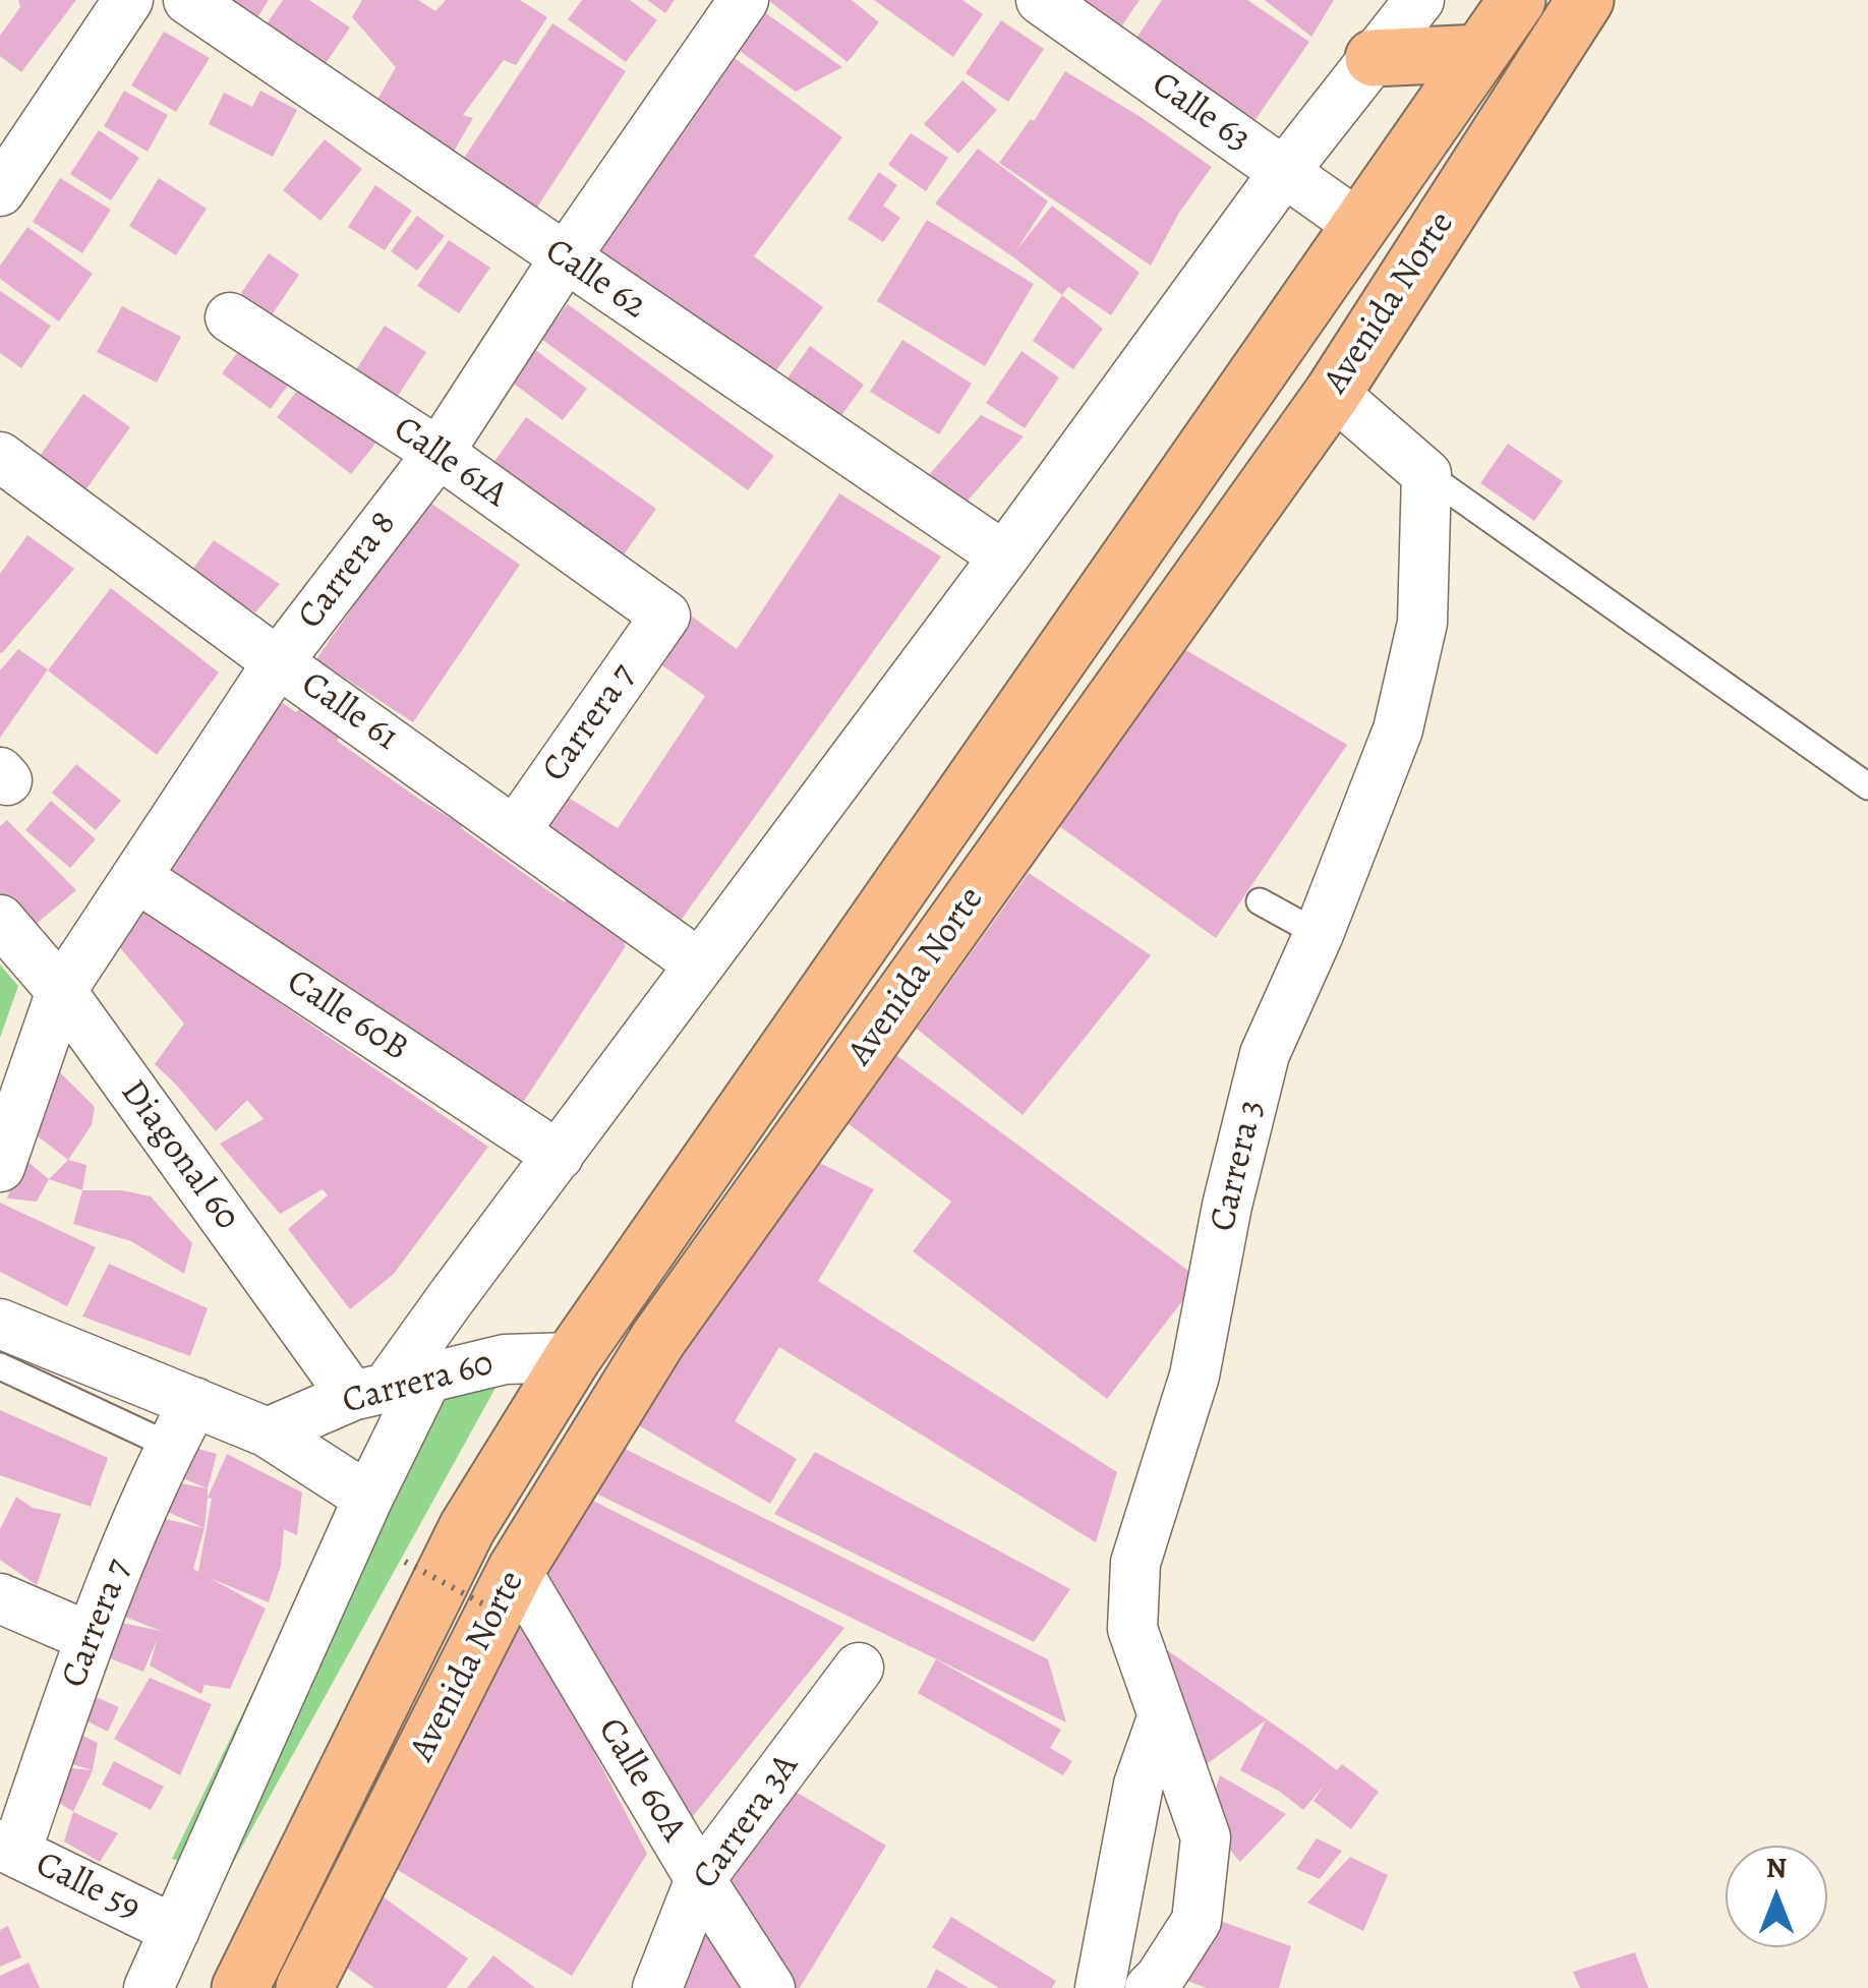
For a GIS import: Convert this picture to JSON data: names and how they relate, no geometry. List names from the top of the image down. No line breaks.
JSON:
{"streets":{"main road":["Avenida Norte"],"street":["Calle 63","Calle 62","Calle 61A","Carrera 8","Calle 61","Carrera 7","Calle 60B","Diagonal 60","Carrera 3","Carrera 60","Calle 60A","Carrera 3A","Calle 59"]},"crossings":[["Calle 63","Avenida Norte"],["Calle 62","Carrera 8"],["Avenida Norte","Carrera 60"],["Avenida Norte","Calle 60A"],["Calle 61A","Carrera 8"],["Calle 61A","Carrera 7"],["Carrera 8","Calle 61"],["Carrera 8","Calle 60B"],["Carrera 8","Diagonal 60"],["Calle 61","Carrera 7"],["Carrera 7","Carrera 60"],["Carrera 7","Calle 59"],["Diagonal 60","Carrera 60"],["Calle 60A","Carrera 3A"]],"north":"top"}
